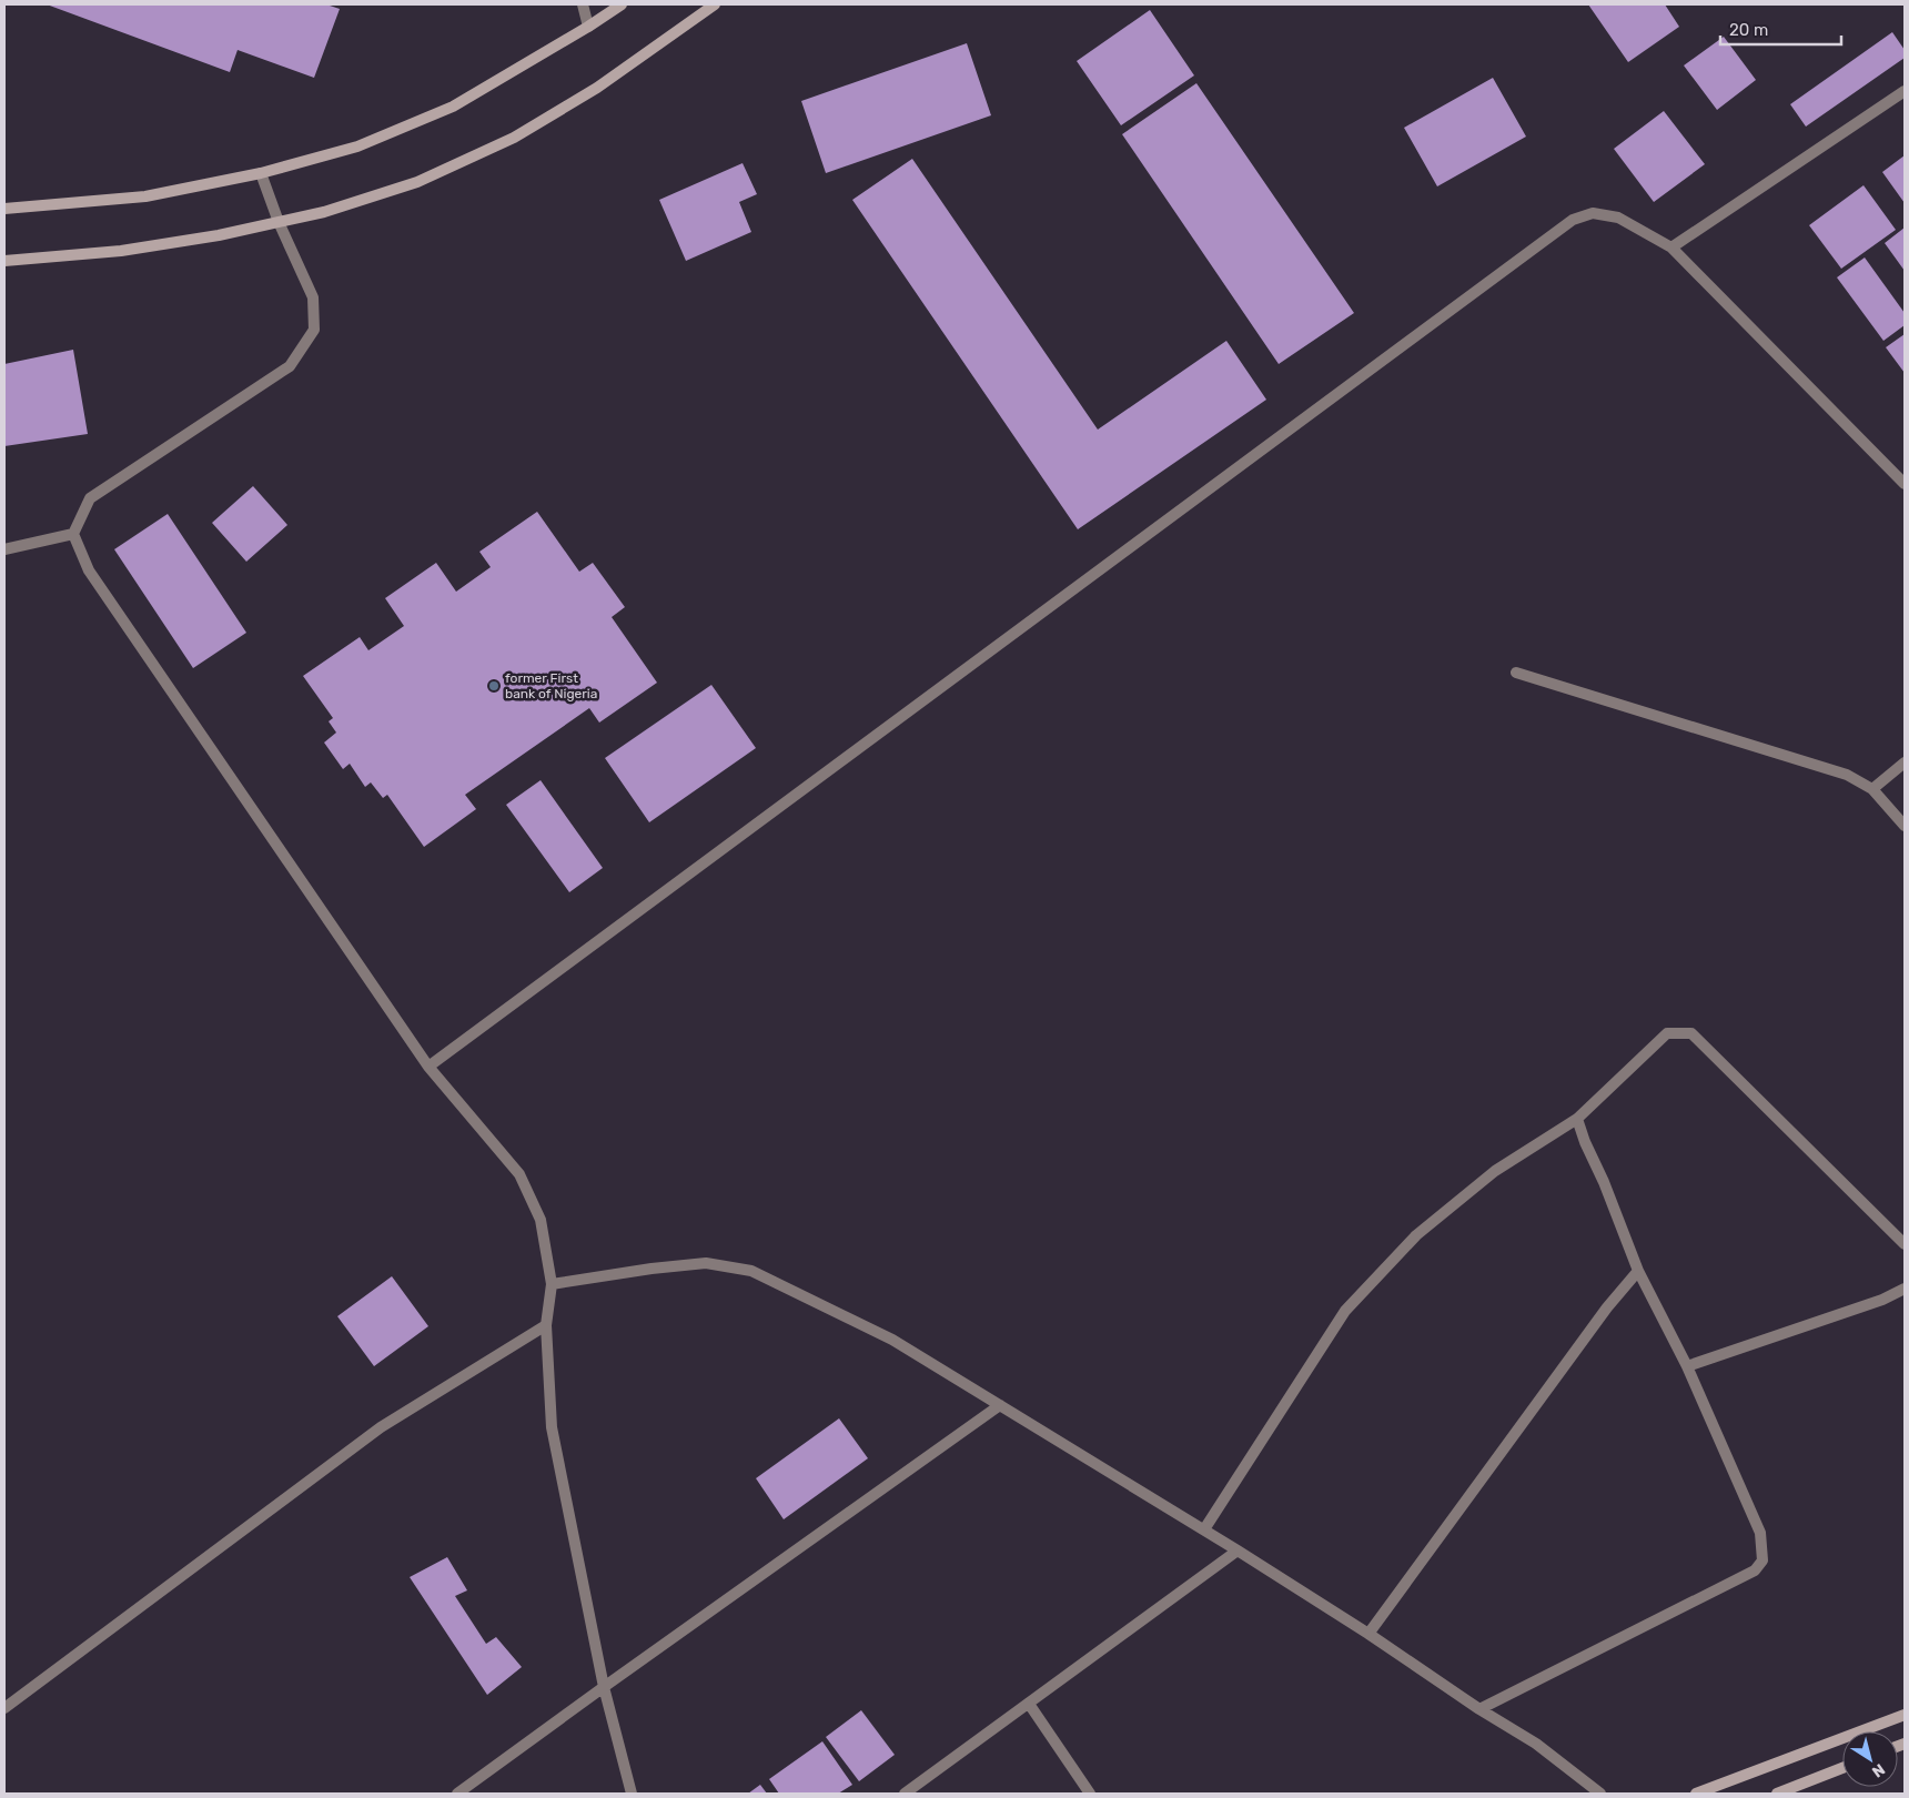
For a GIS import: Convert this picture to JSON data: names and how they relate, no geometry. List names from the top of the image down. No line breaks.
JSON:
{"places":["former First bank of Nigeria"],"scale_bar":"20 m","north":"bottom right"}
